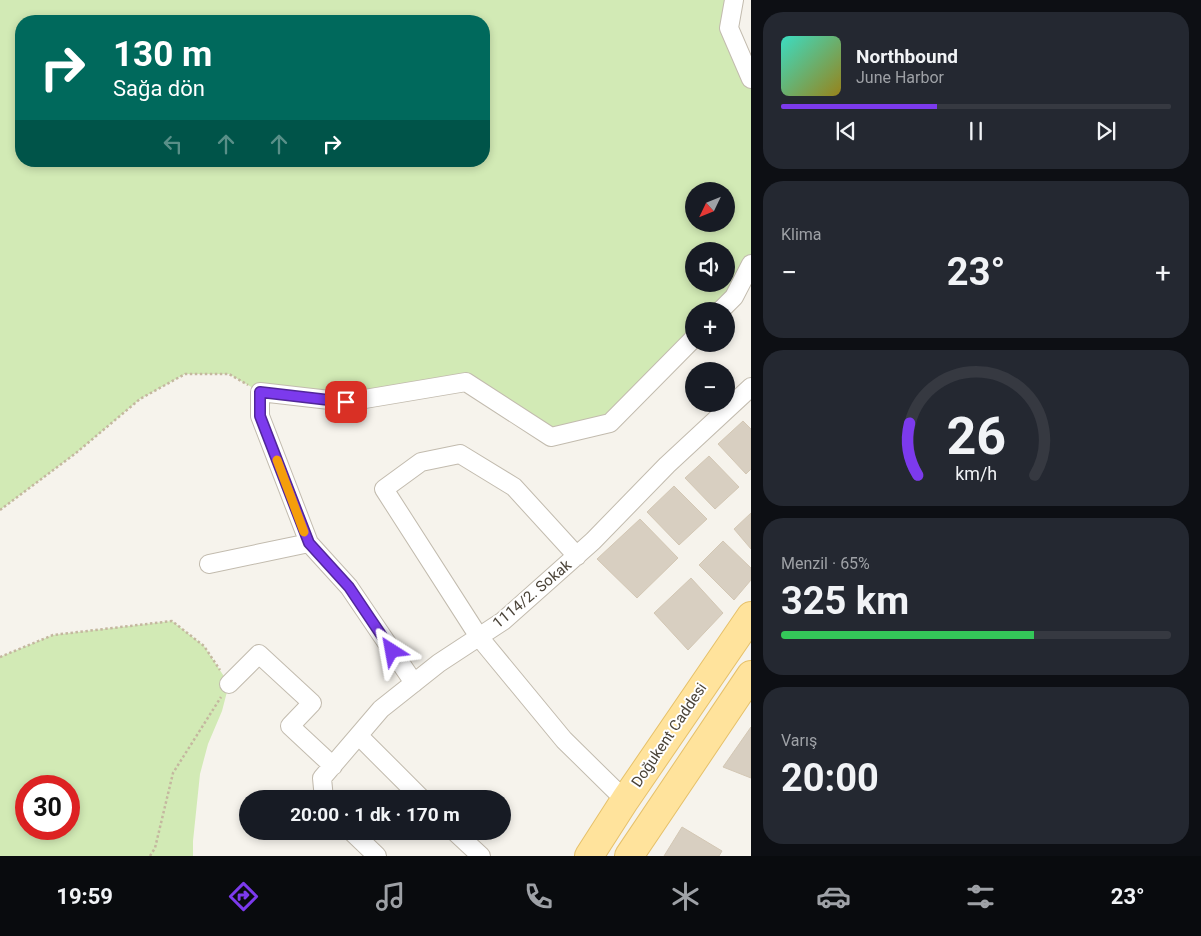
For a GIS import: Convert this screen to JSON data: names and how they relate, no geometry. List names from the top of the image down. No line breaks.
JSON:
{"streets":{"main road":["Doğukent Caddesi"],"street":["1114/2. Sokak"]},"north":"bottom left","page":{"turn":["130 m","Sağa dön"],"song":["Northbound","June Harbor"],"tile":["Klima",["Menzil · 65%","325 km"],["Varış","20:00"]],"map_buttons":["+","−"],"heat":["−","23°","+"],"limit":"30","trip":"20:00 · 1 dk · 170 m","tabs":["19:59","23°"],"gauge":["26","km/h"]}}
